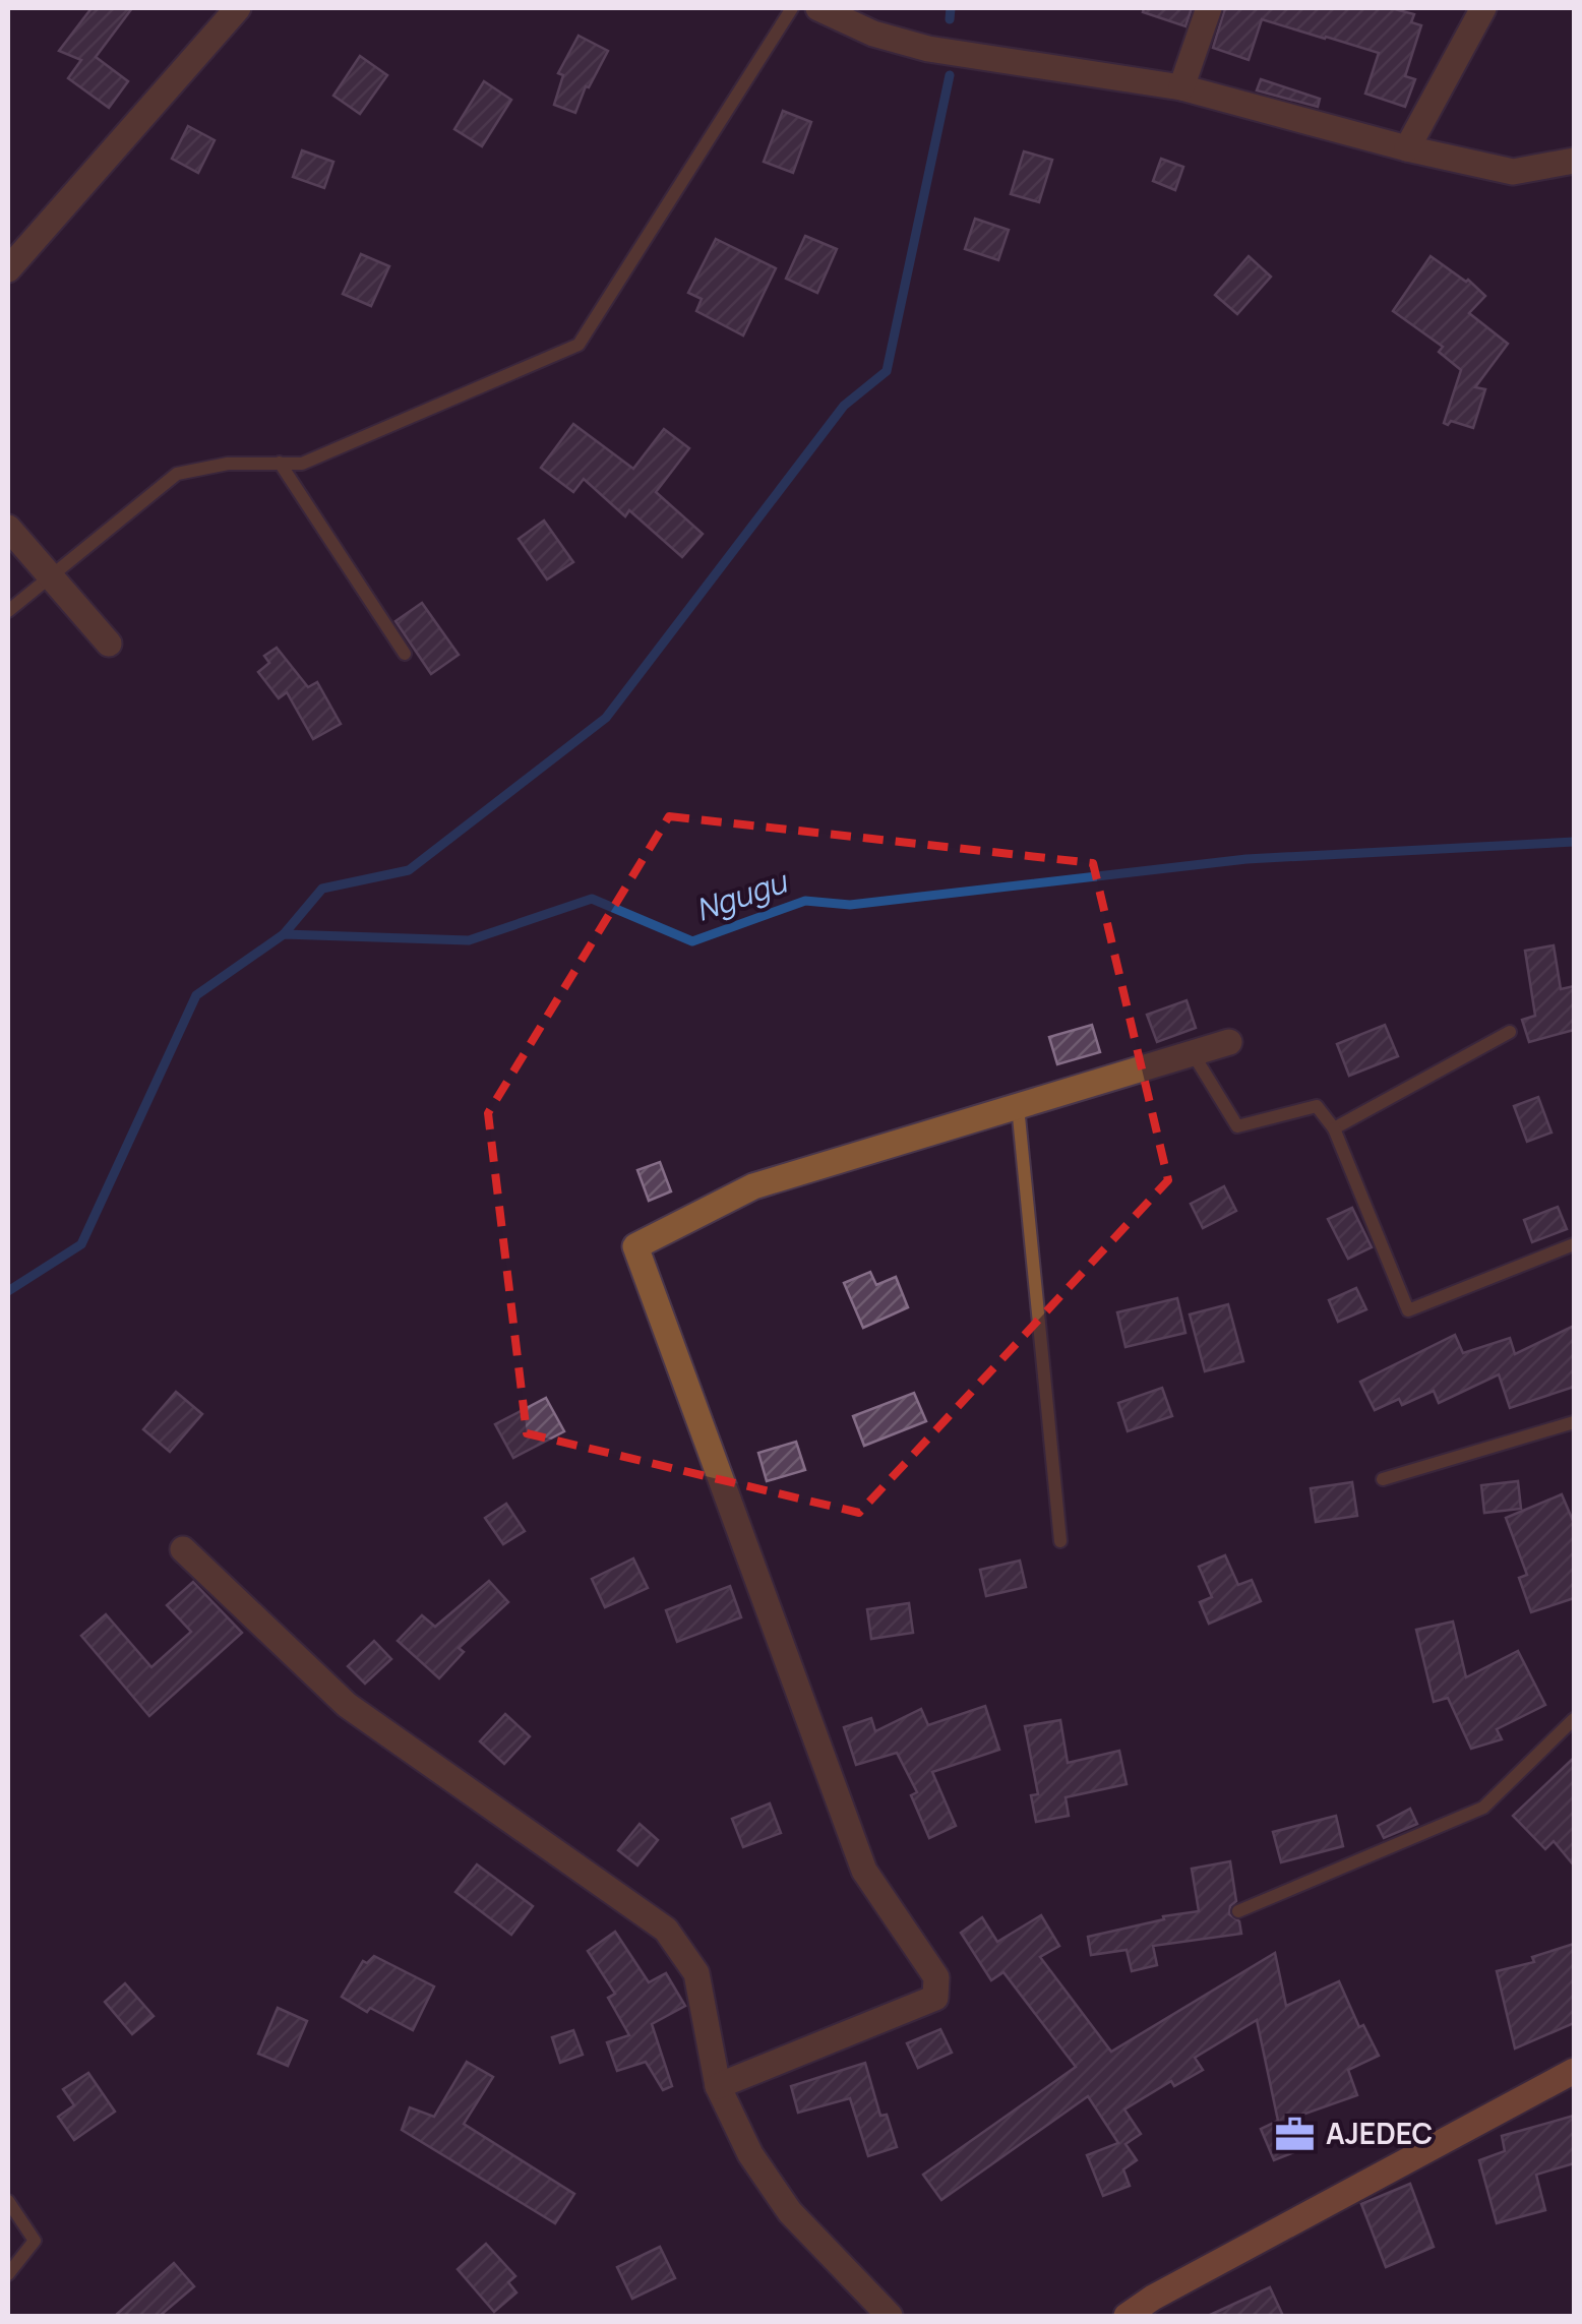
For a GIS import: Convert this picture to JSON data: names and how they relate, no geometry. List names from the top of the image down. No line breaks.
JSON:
{"water":["Ngugu"],"places":{"office":["AJEDEC"]}}
